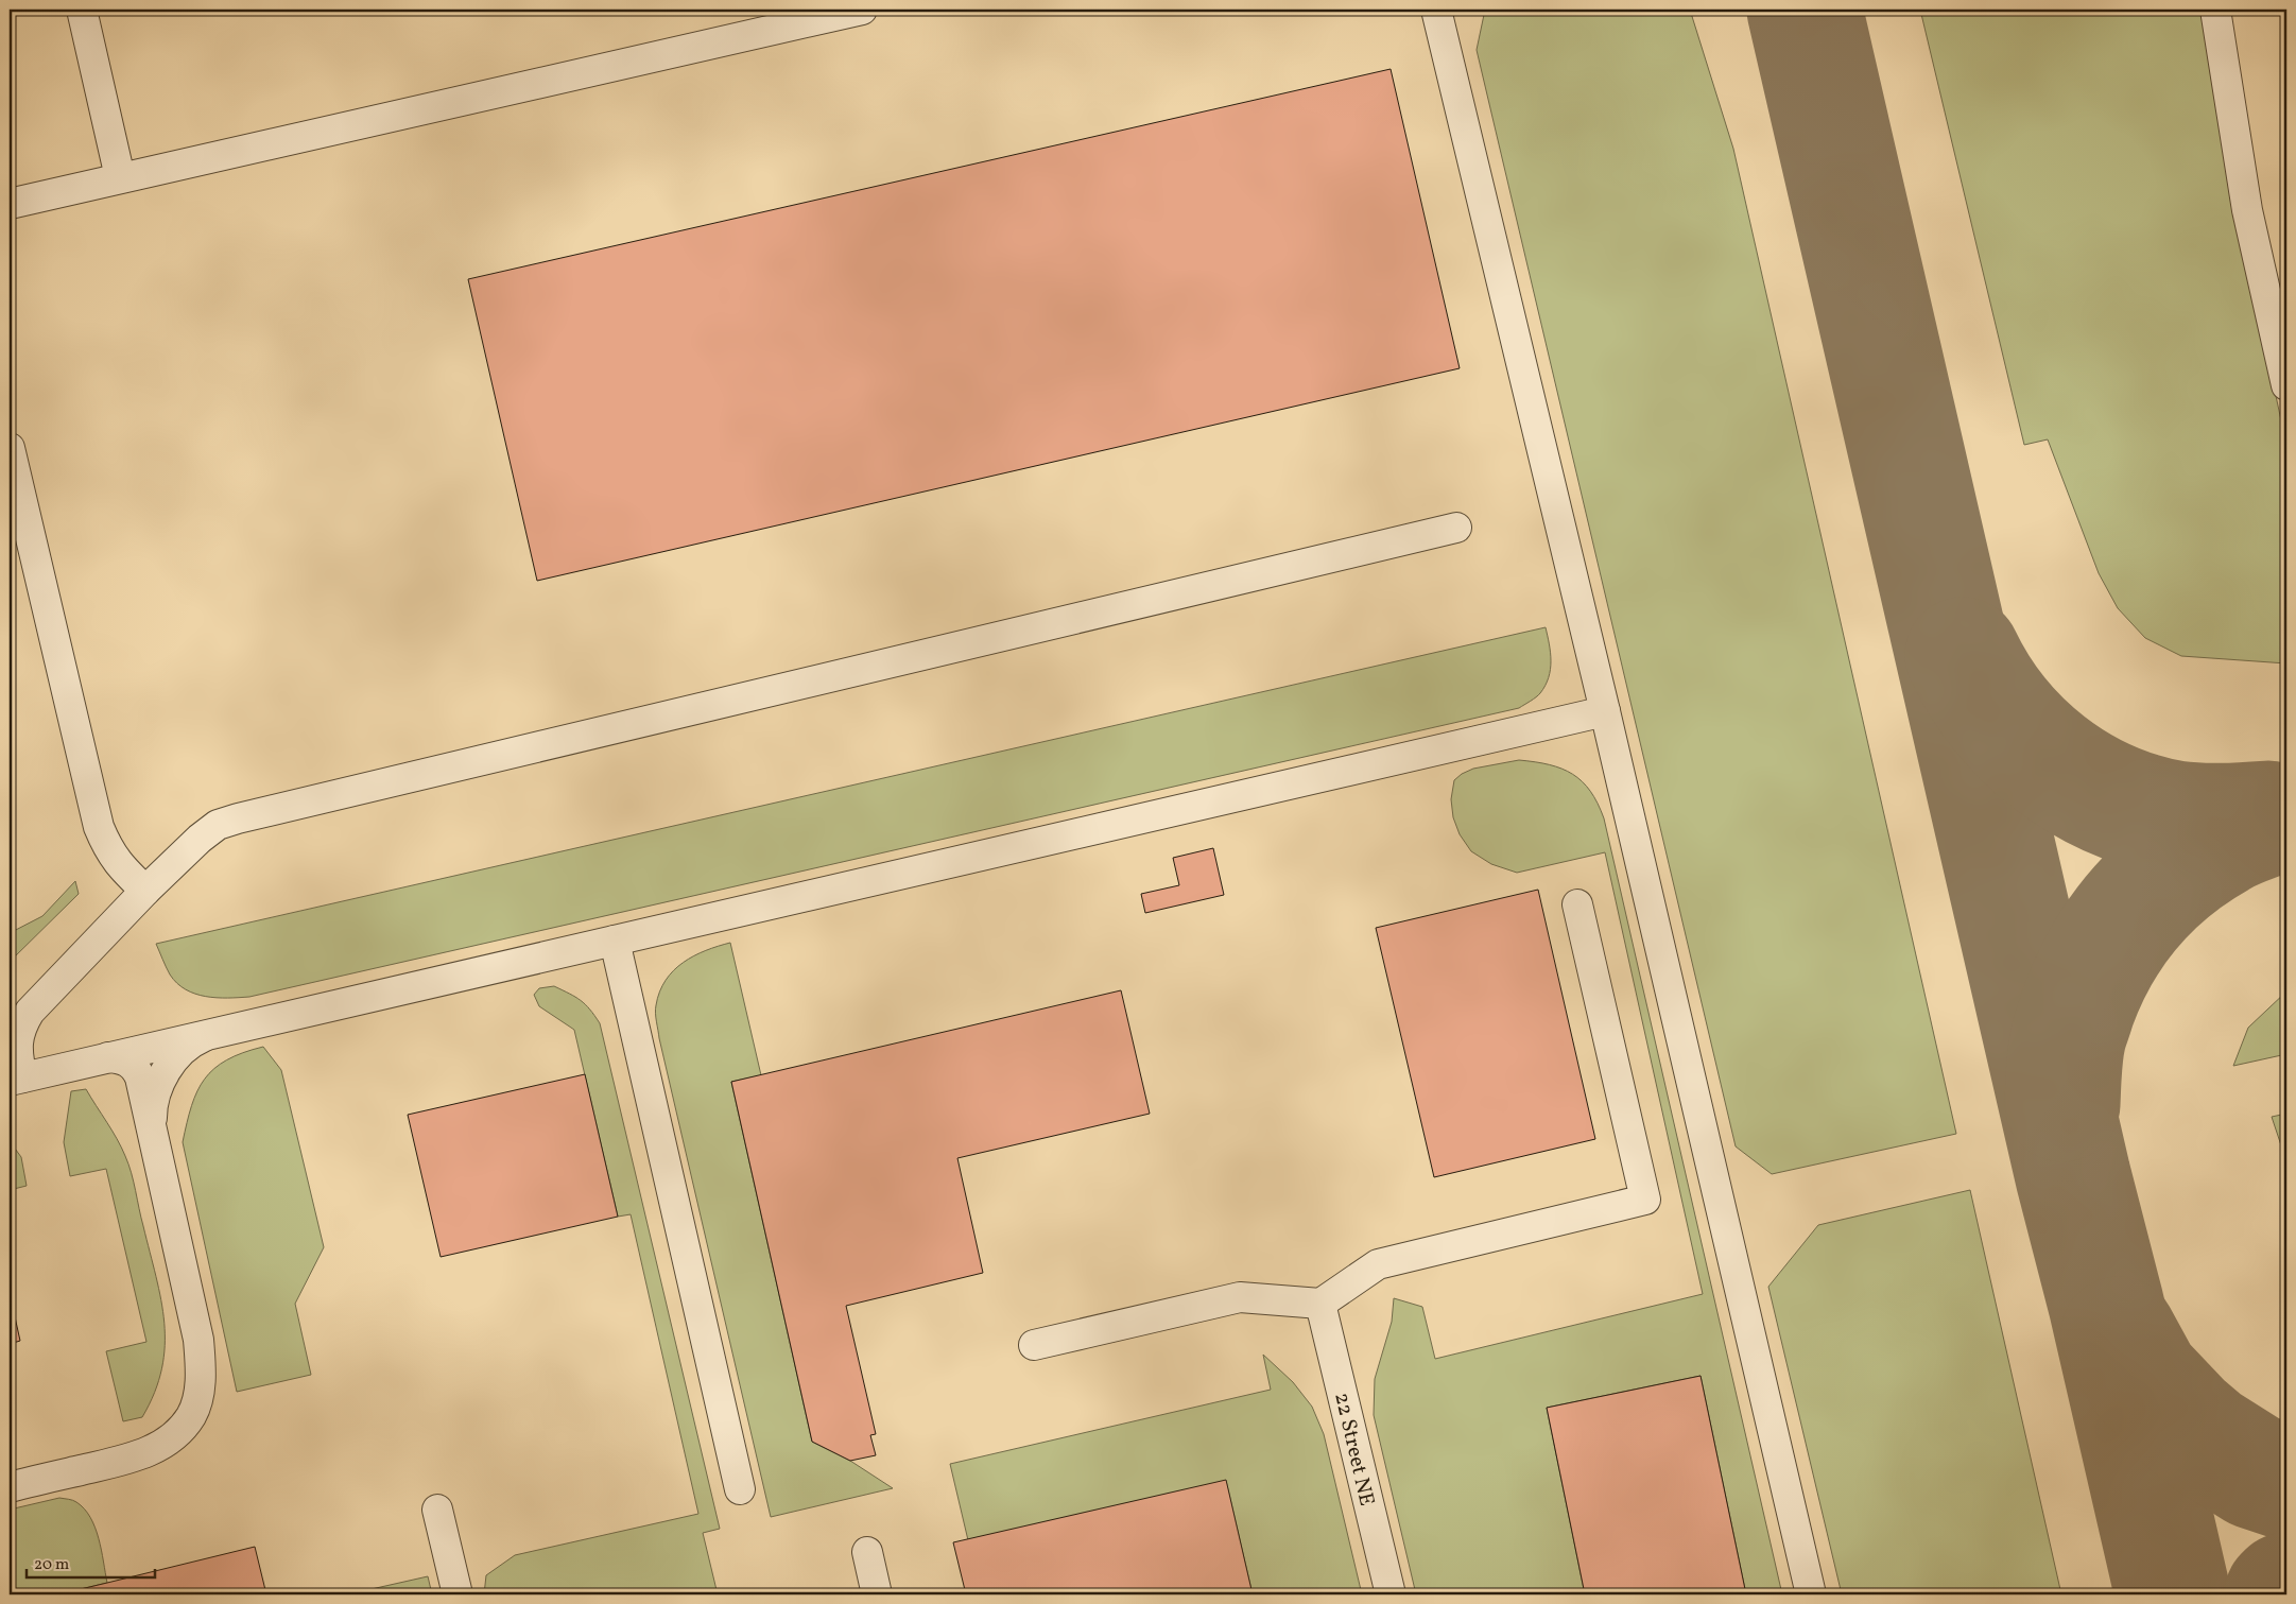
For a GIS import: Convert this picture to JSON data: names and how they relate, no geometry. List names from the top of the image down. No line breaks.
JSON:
{"streets":{"street":["22 Street NE"]},"scale_bar":"20 m"}
